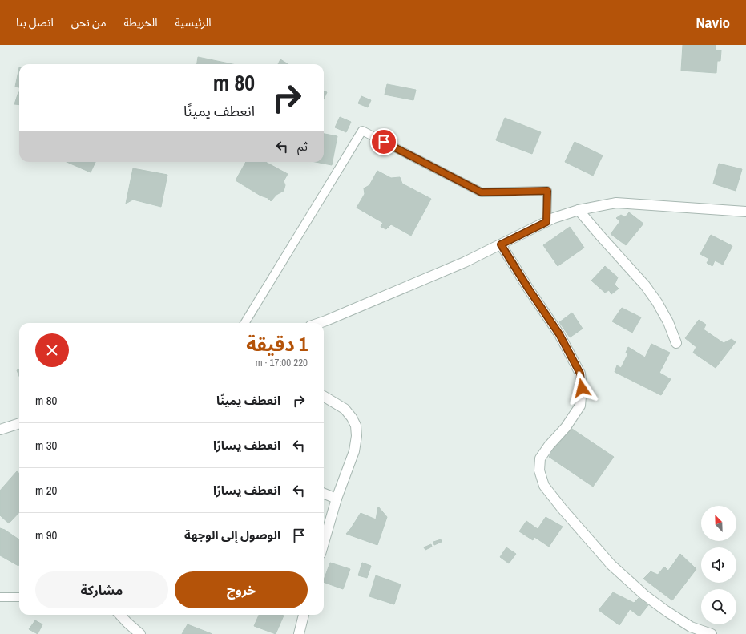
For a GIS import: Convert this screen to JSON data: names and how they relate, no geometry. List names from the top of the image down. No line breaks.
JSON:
{"north":"top left","page":{"header":"Navio","nav":["الرئيسية","الخريطة","من نحن","اتصل بنا"],"turn":["80 m","انعطف يمينًا"],"then":"ثم","heading":["1 دقيقة","220 m · 17:00"],"list":[{"name":"انعطف يمينًا","value":"80 m"},{"name":"انعطف يسارًا","value":"30 m"},{"name":"انعطف يسارًا","value":"20 m"},{"name":"الوصول إلى الوجهة","value":"90 m"}],"buttons":["خروج","مشاركة"]}}
